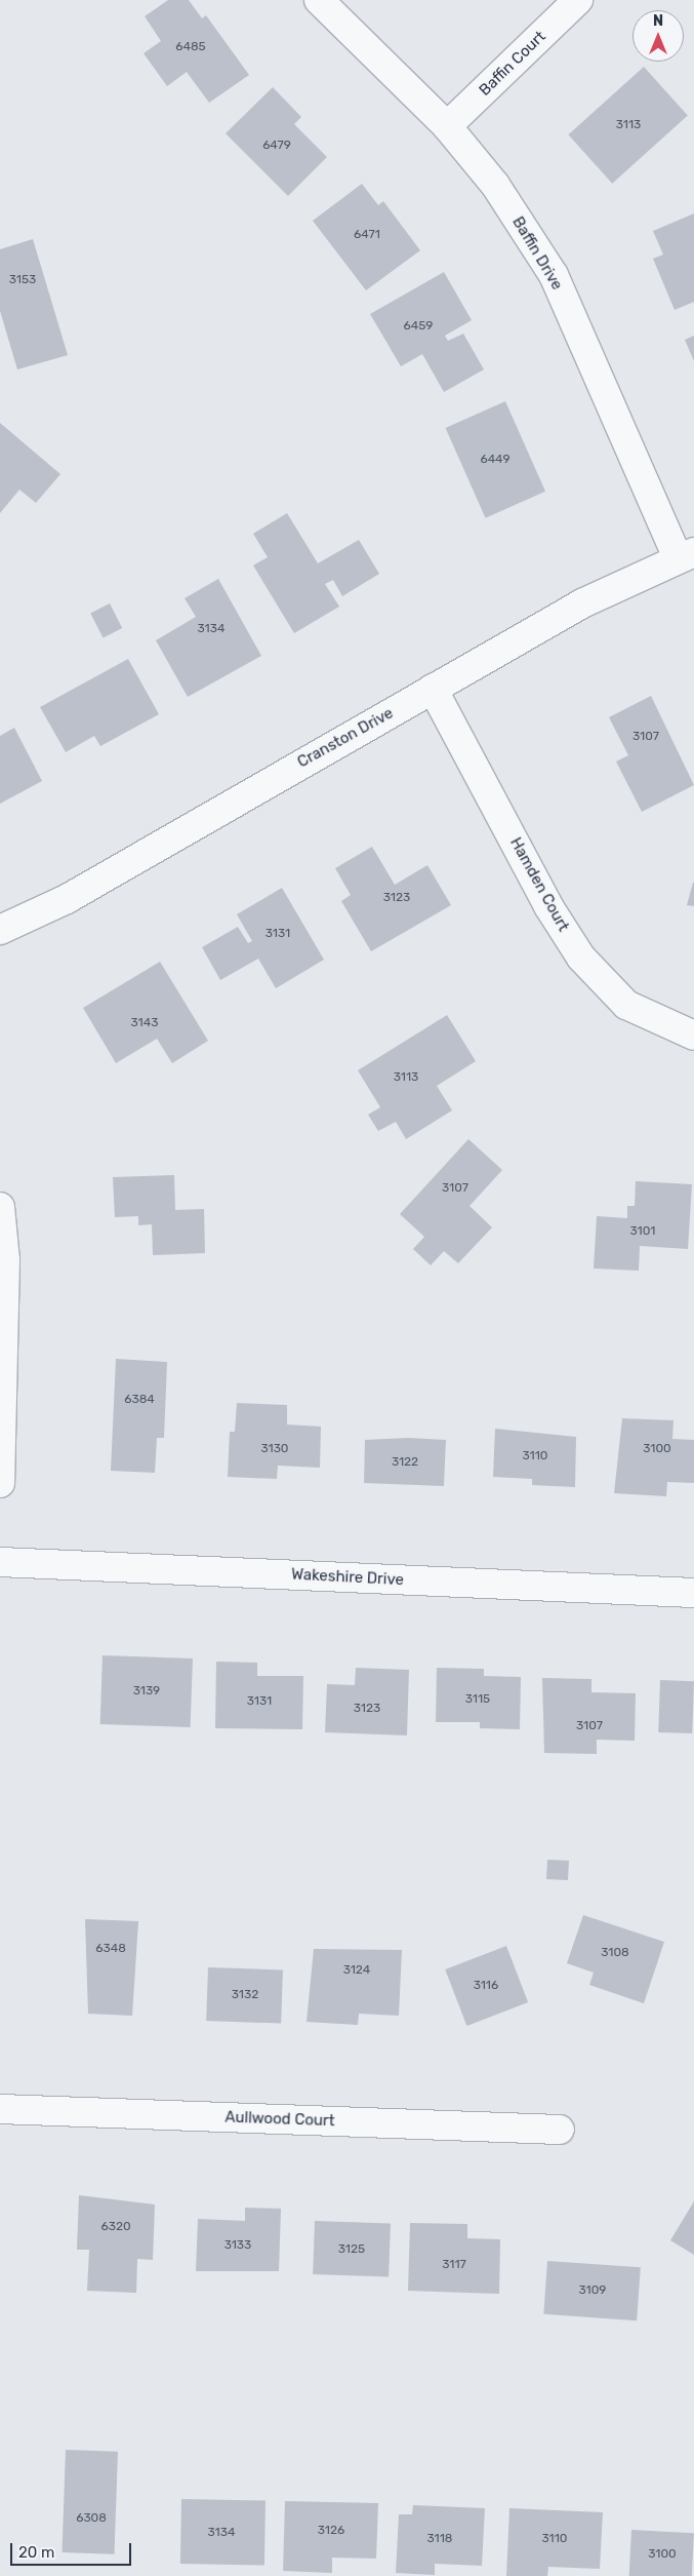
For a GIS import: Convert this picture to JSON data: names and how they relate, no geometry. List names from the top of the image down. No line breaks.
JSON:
{"streets":{"street":["Baffin Court","Baffin Drive","Cranston Drive","Hamden Court","Wakeshire Drive","Aullwood Court"]},"crossings":[["Baffin Court","Baffin Drive"],["Baffin Drive","Cranston Drive"],["Cranston Drive","Hamden Court"]],"house_numbers":["6485","3113","6479","6471","3153","6459","6449","3134","3107","3123","3131","3143","3113","3107","3101","6384","3130","3100","3110","3122","3139","3115","3131","3123","3107","6348","3108","3124","3116","3132","6320","3133","3125","3117","3109","6308","3126","3134","3118","3110","3100"],"scale_bar":"20 m","north":"top"}
